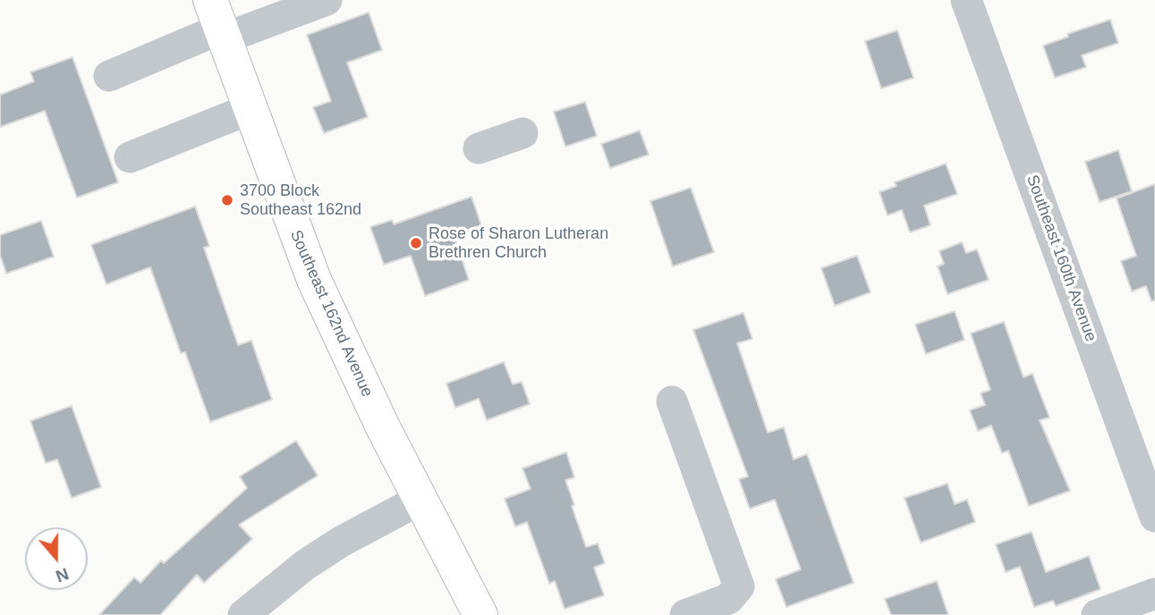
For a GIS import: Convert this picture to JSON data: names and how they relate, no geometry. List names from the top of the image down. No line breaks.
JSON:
{"streets":{"main road":["Southeast 162nd Avenue"],"street":["Southeast 160th Avenue"]},"places":["3700 Block Southeast 162nd","Rose of Sharon Lutheran Brethren Church"],"north":"bottom"}
